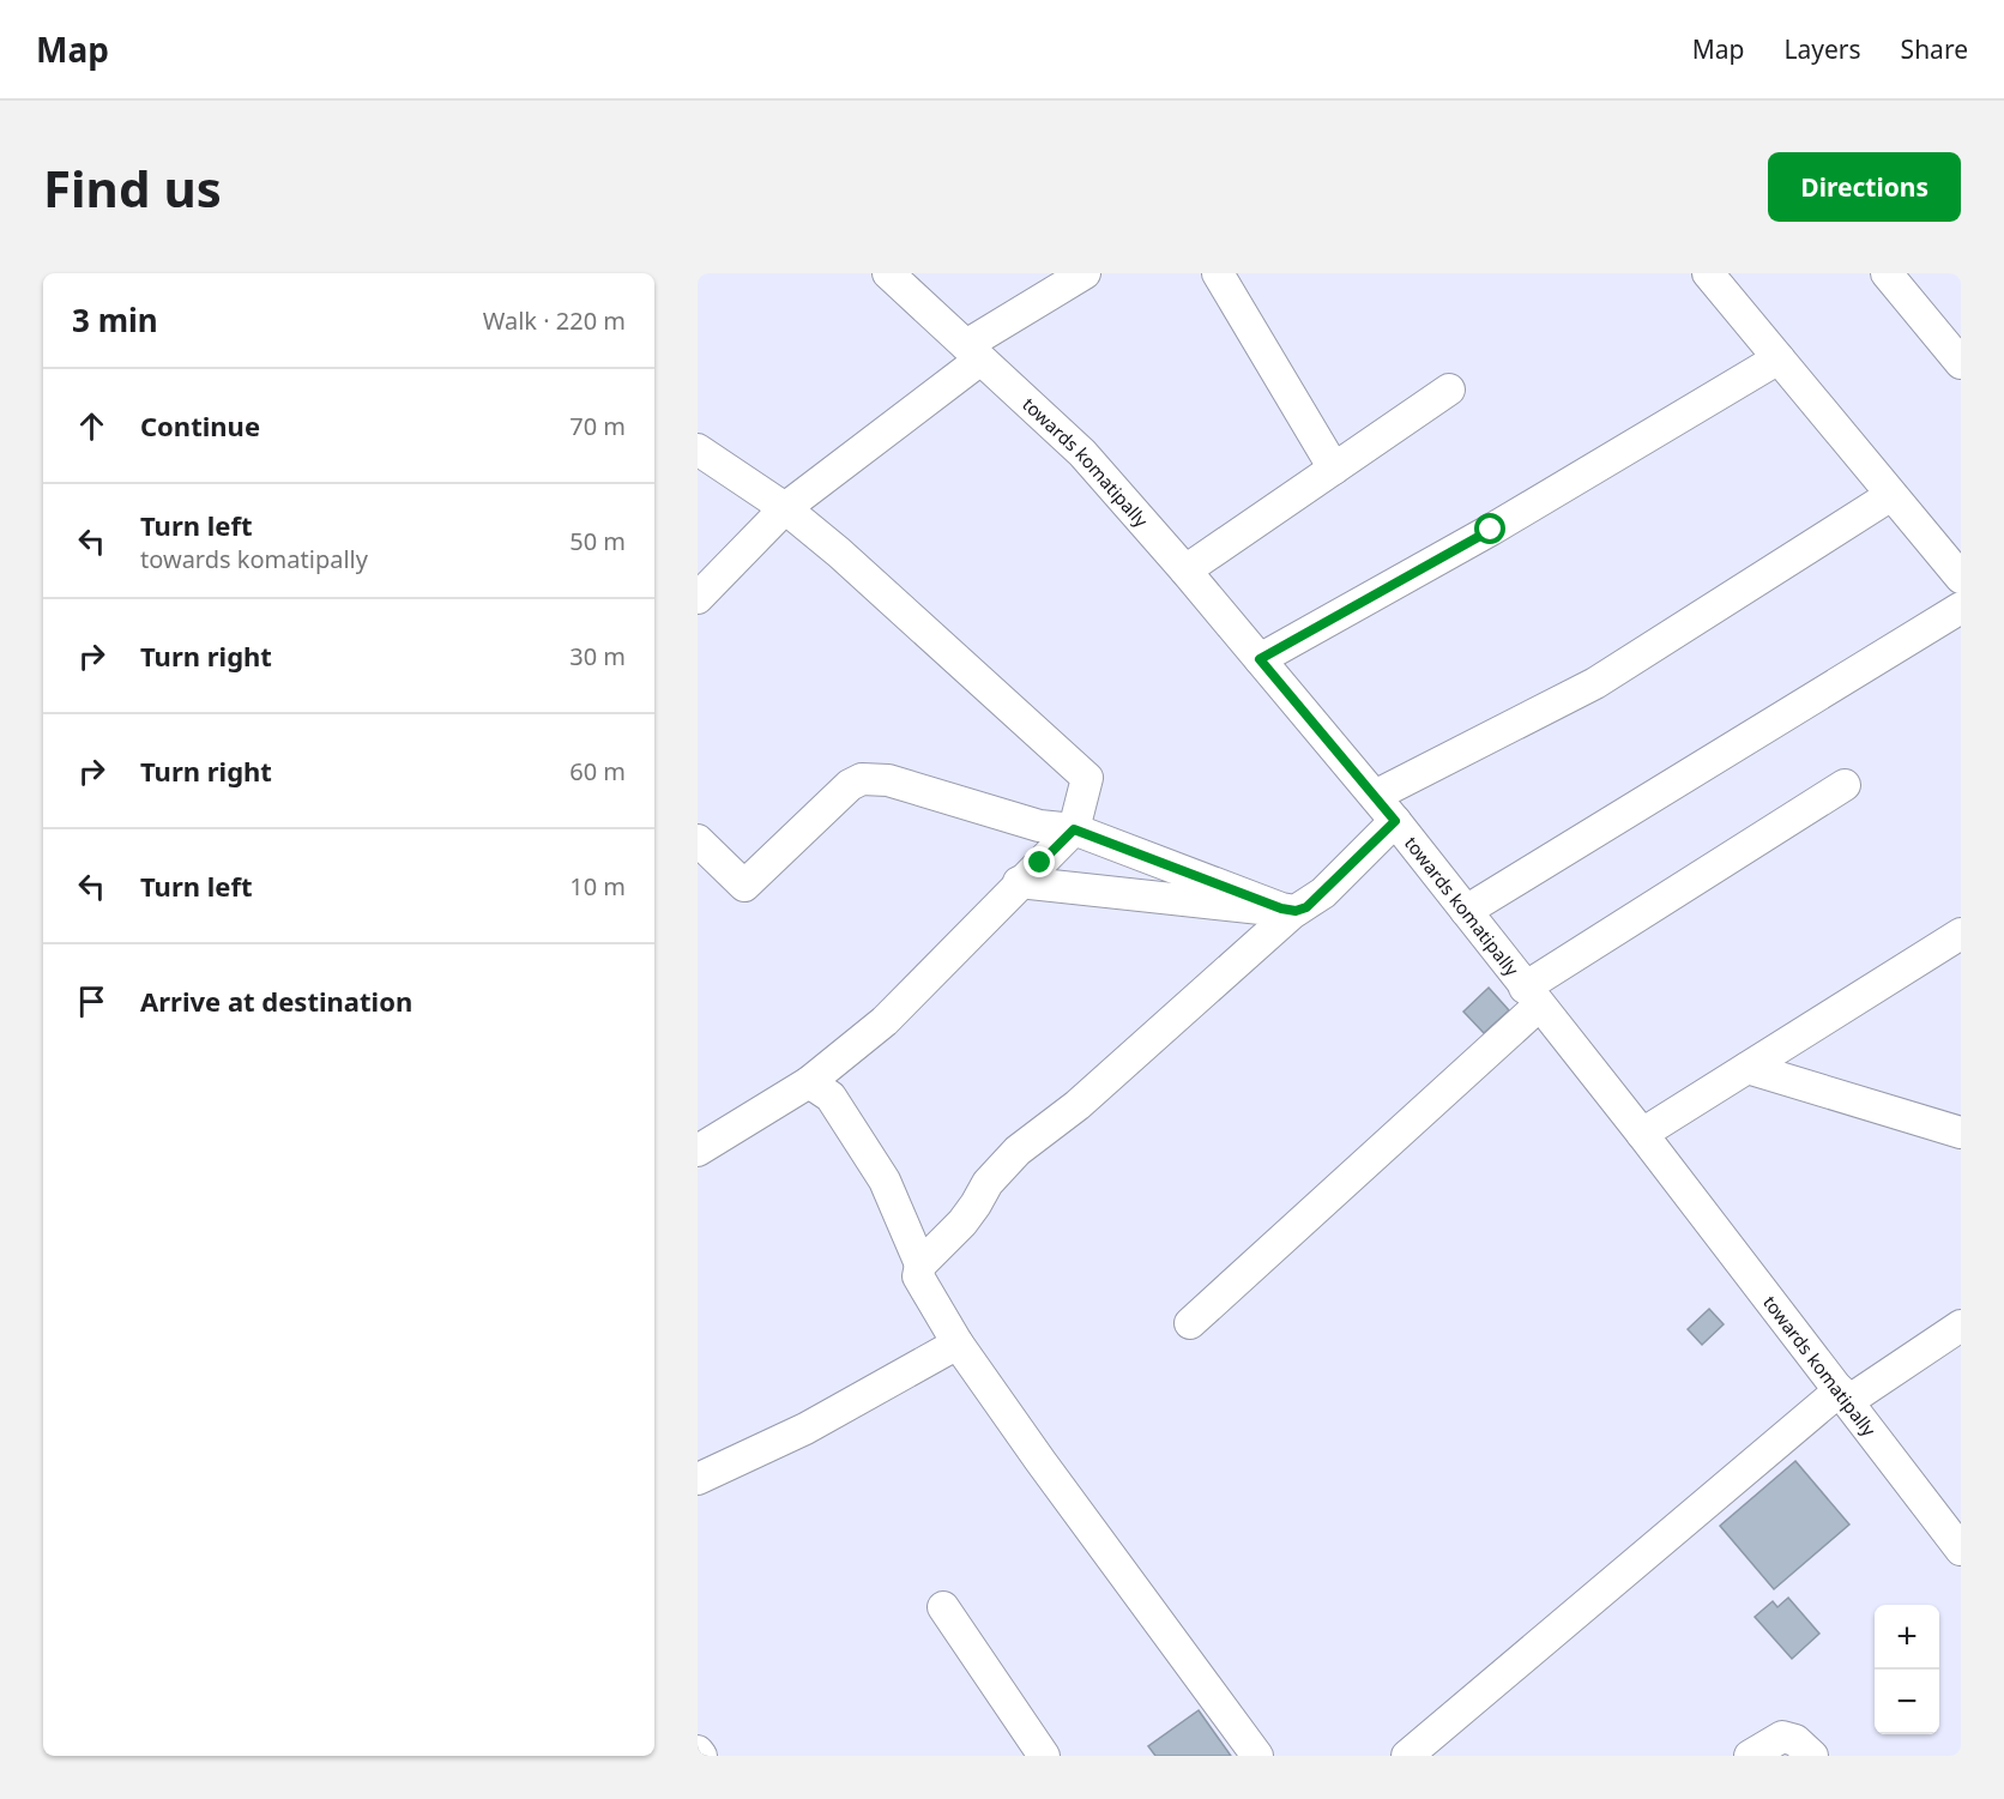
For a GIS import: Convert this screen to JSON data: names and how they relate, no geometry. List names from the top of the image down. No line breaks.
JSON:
{"streets":{"street":["towards komatipally"]},"page":{"header":"Map","nav":["Map","Layers","Share"],"buttons":"Directions","title":"Find us","heading":["3 min","Walk · 220 m"],"list":[["Continue","70 m"],["Turn left","towards komatipally","50 m"],["Turn right","30 m"],["Turn right","60 m"],["Turn left","10 m"],"Arrive at destination"],"map_buttons":["+","−"]}}
